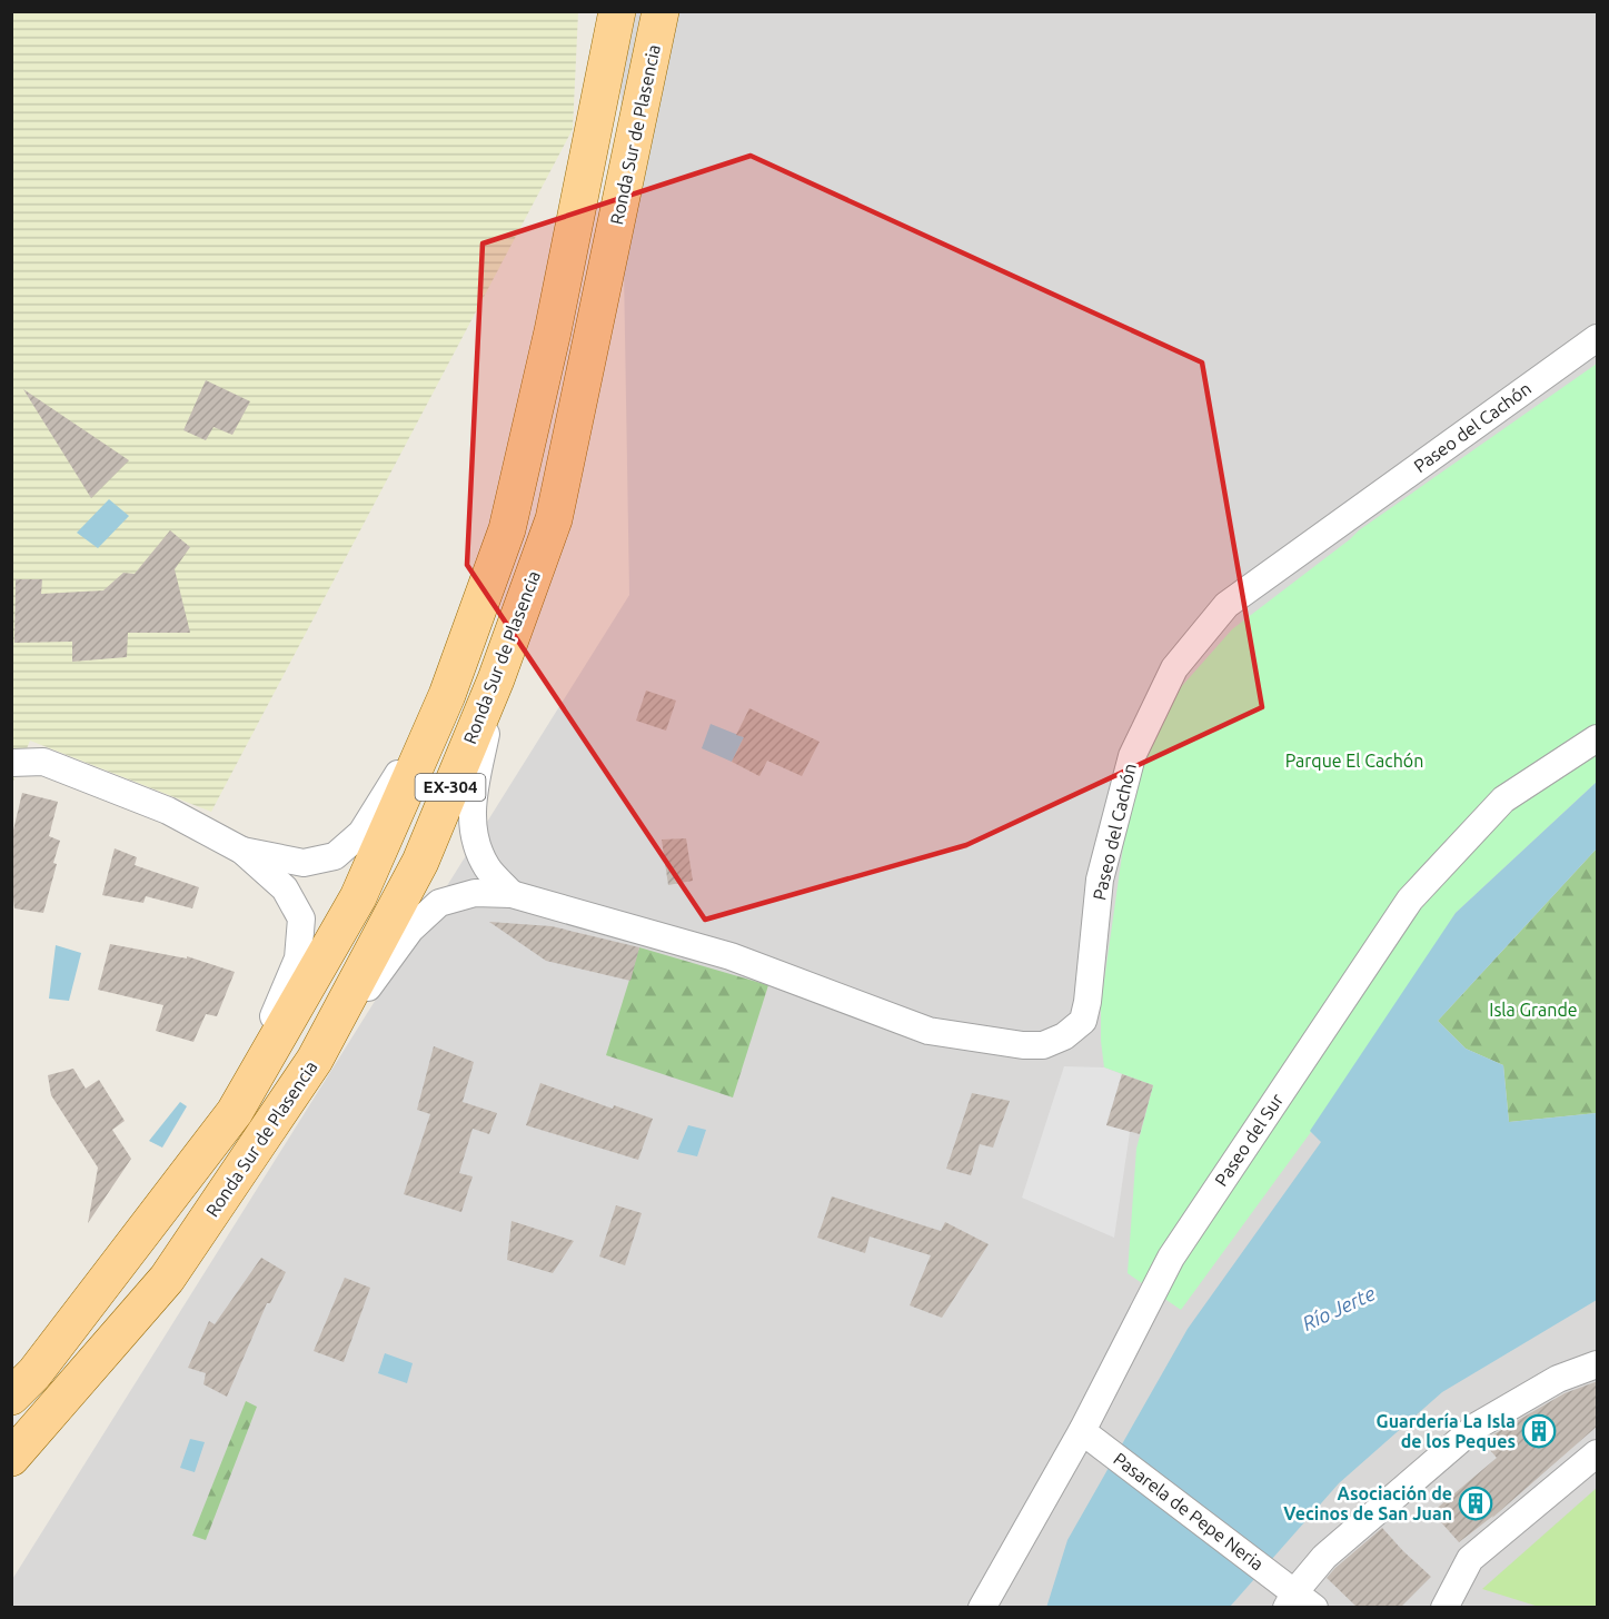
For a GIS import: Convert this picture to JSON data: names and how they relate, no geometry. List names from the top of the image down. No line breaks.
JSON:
{"streets":{"main road":["Ronda Sur de Plasencia","EX-304"],"street":["Paseo del Cachón","Paseo del Sur","Pasarela de Pepe Neria"]},"crossings":[["Ronda Sur de Plasencia","Paseo del Cachón"],["Paseo del Sur","Pasarela de Pepe Neria"]],"water":["Río Jerte"],"parks":["Parque El Cachón","Isla Grande"],"places":{"building":["Guardería La Isla de los Peques","Asociación de Vecinos de San Juan"]}}
